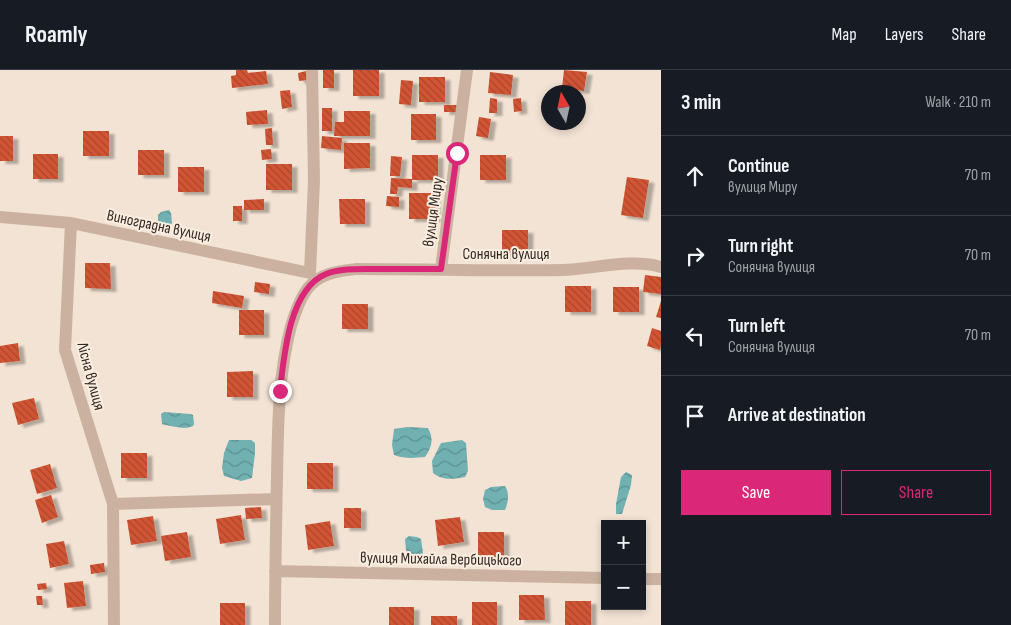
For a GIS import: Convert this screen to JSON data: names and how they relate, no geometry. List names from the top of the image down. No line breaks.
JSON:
{"streets":{"street":["вулиця Миру","Виноградна вулиця","Сонячна вулиця","Лісна вулиця","вулиця Михайла Вербицького"]},"crossings":[["вулиця Миру","Сонячна вулиця"],["Виноградна вулиця","Сонячна вулиця"],["Виноградна вулиця","Лісна вулиця"]],"north":"top","page":{"header":"Roamly","nav":["Map","Layers","Share"],"heading":["3 min","Walk · 210 m"],"list":[["Continue","вулиця Миру","70 m"],["Turn right","Сонячна вулиця","70 m"],["Turn left","Сонячна вулиця","70 m"],"Arrive at destination"],"buttons":["Save","Share"],"map_buttons":["+","−"]}}
